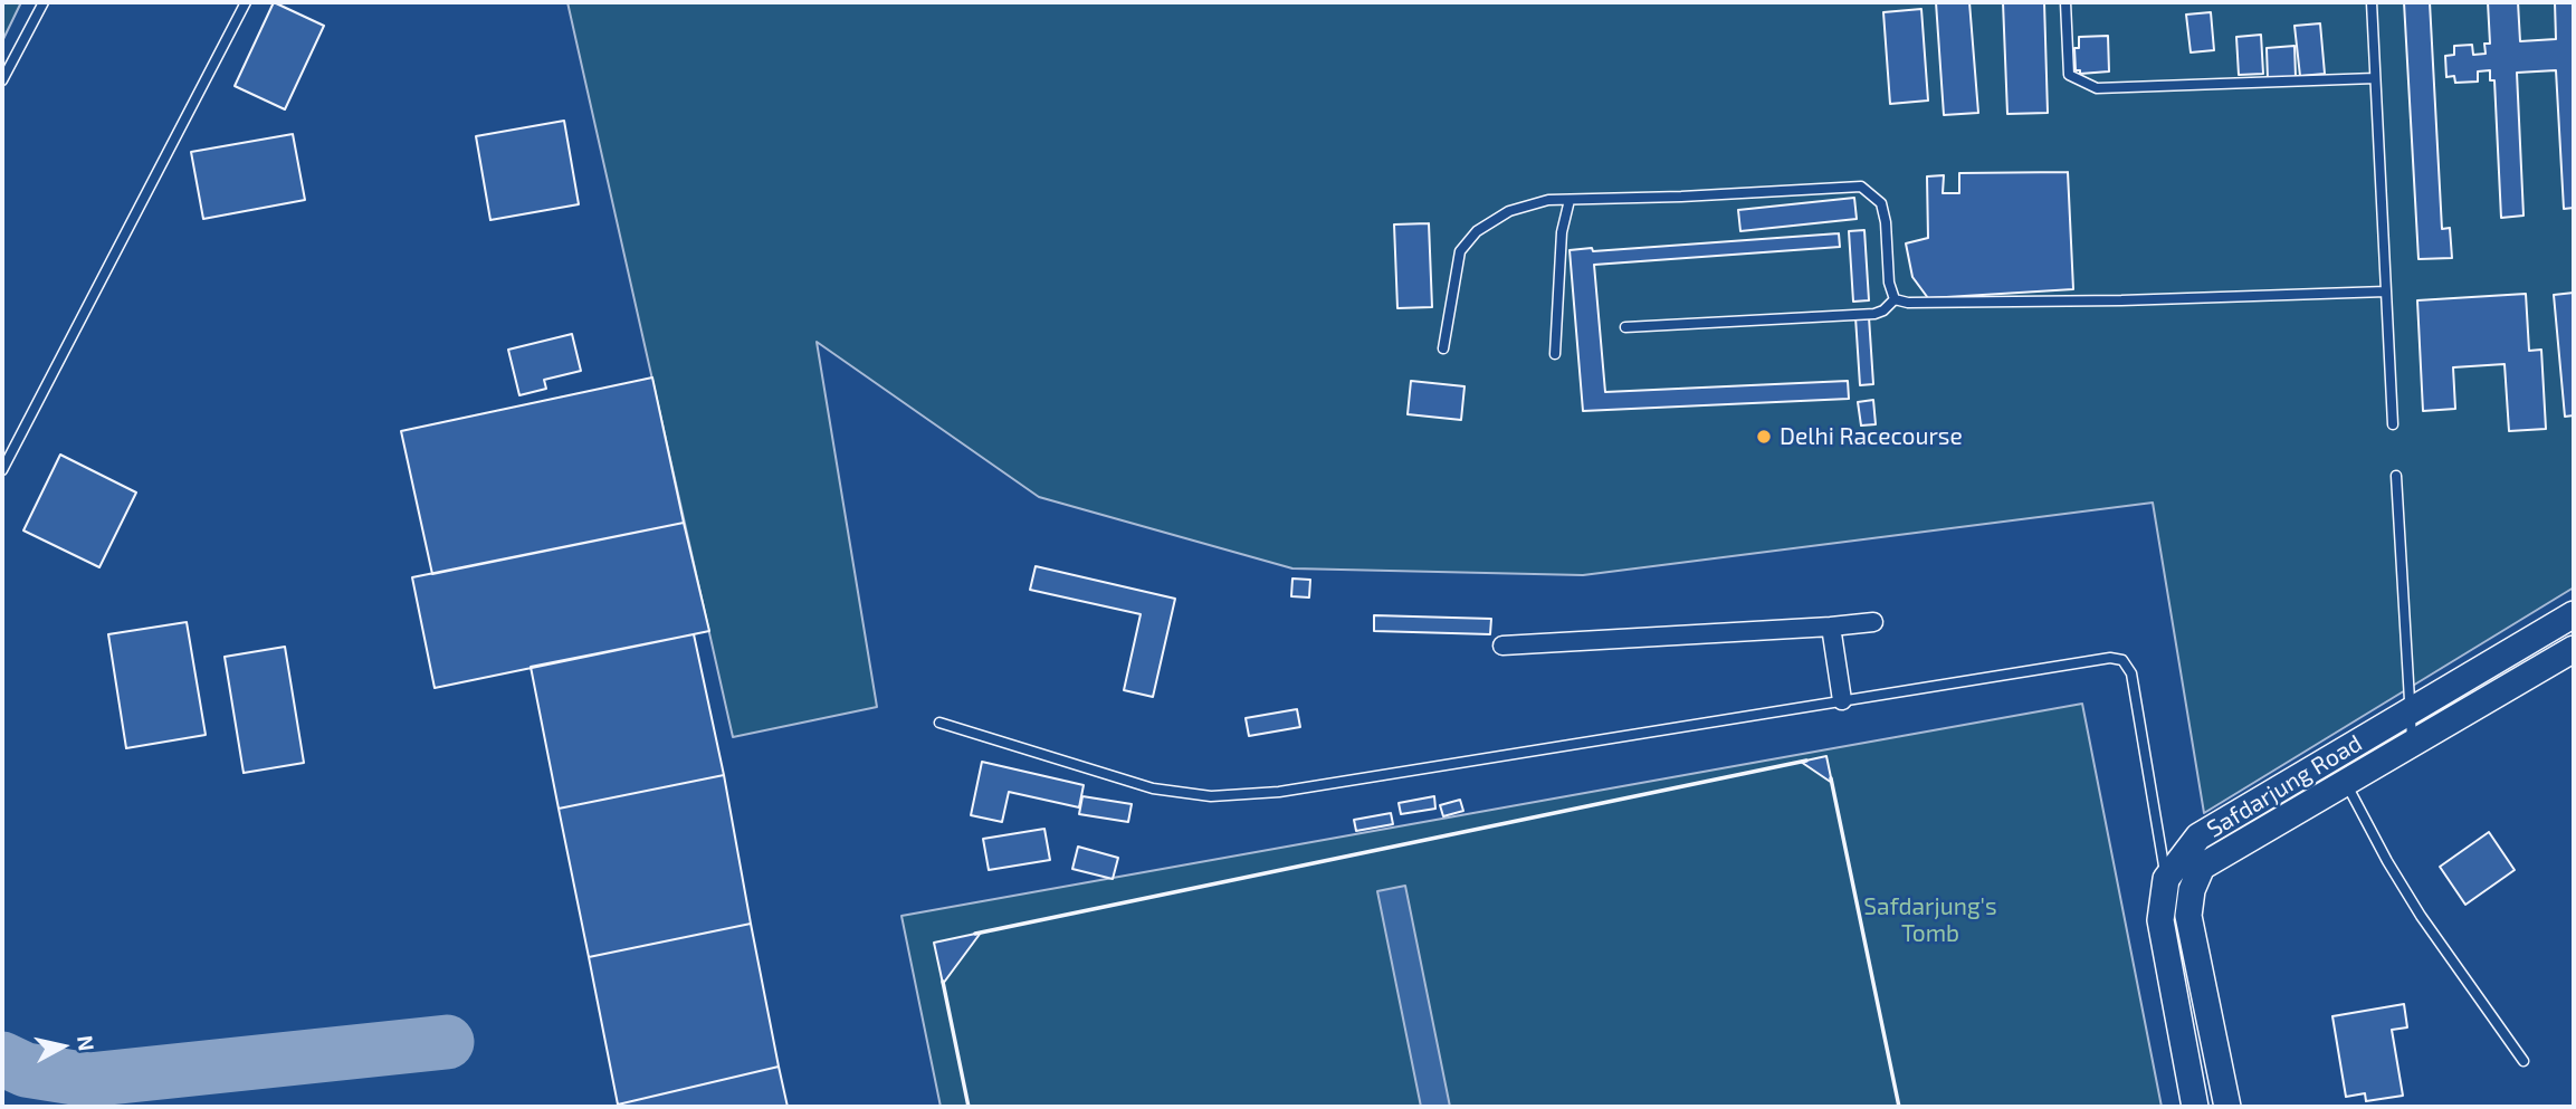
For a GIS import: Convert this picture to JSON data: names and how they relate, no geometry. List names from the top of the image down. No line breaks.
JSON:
{"streets":{"main road":["Safdarjung Road"]},"parks":["Safdarjung's Tomb"],"places":["Delhi Racecourse"],"north":"right"}
